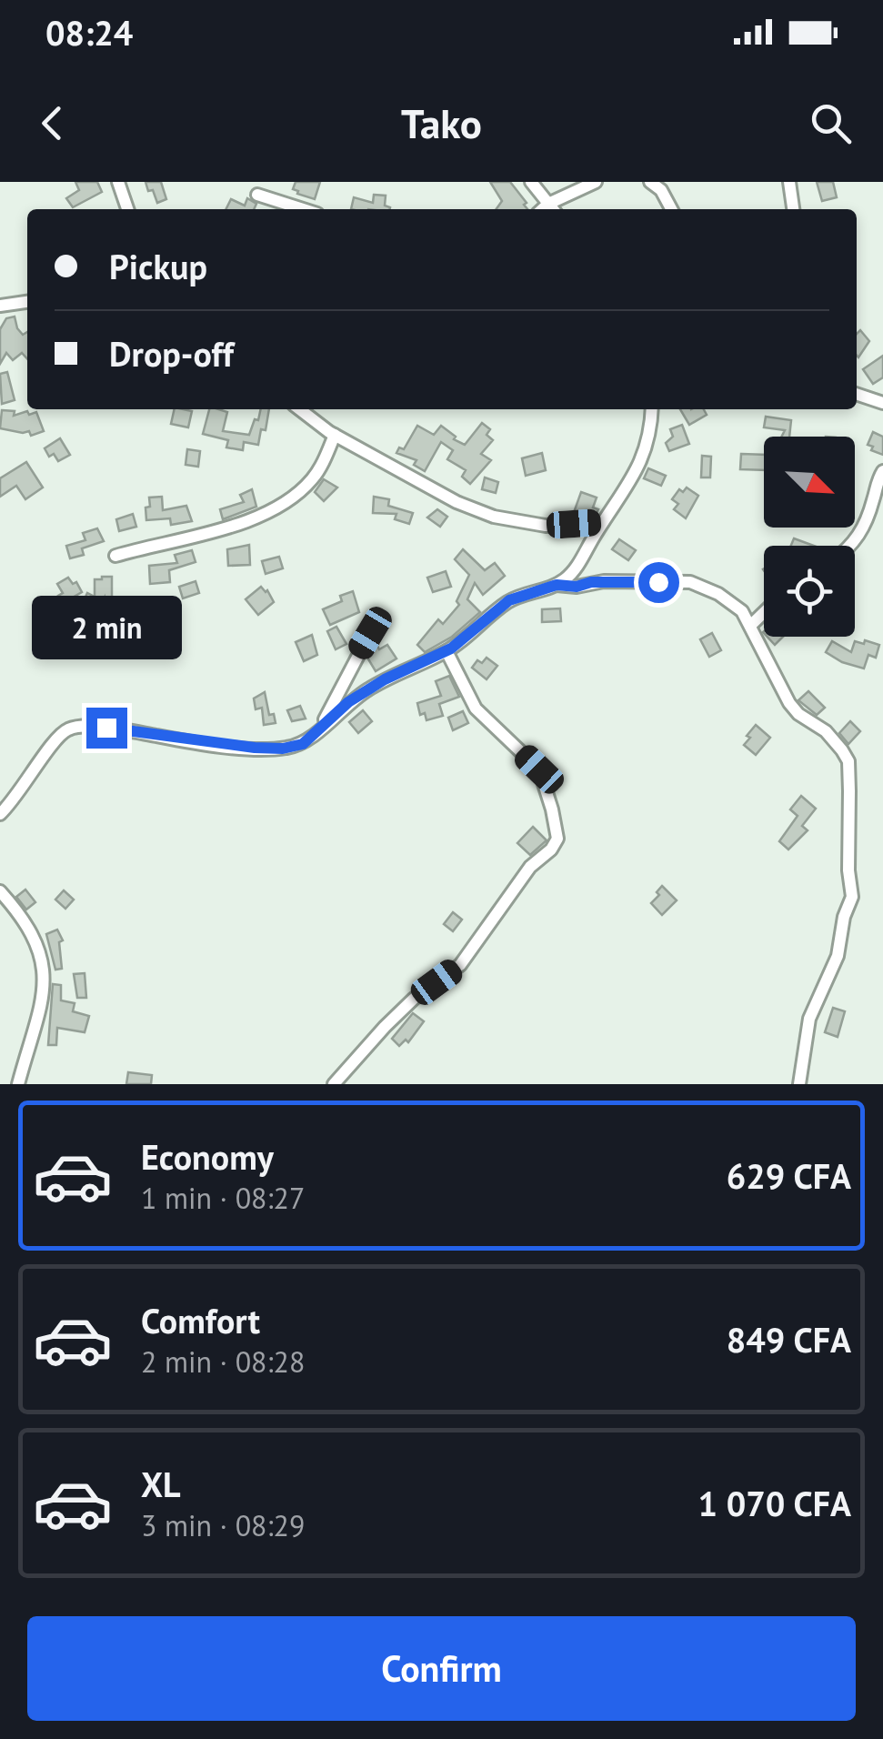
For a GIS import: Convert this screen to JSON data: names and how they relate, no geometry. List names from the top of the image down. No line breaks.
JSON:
{"north":"bottom right","page":{"status":"08:24","header":"Tako","banner":["Pickup","Drop-off"],"bubble":"2 min","list":[{"name":"Economy","note":"1 min · 08:27","value":"629 CFA"},{"name":"Comfort","note":"2 min · 08:28","value":"849 CFA"},{"name":"XL","note":"3 min · 08:29","value":"1 070 CFA"}],"buttons":"Confirm"}}
